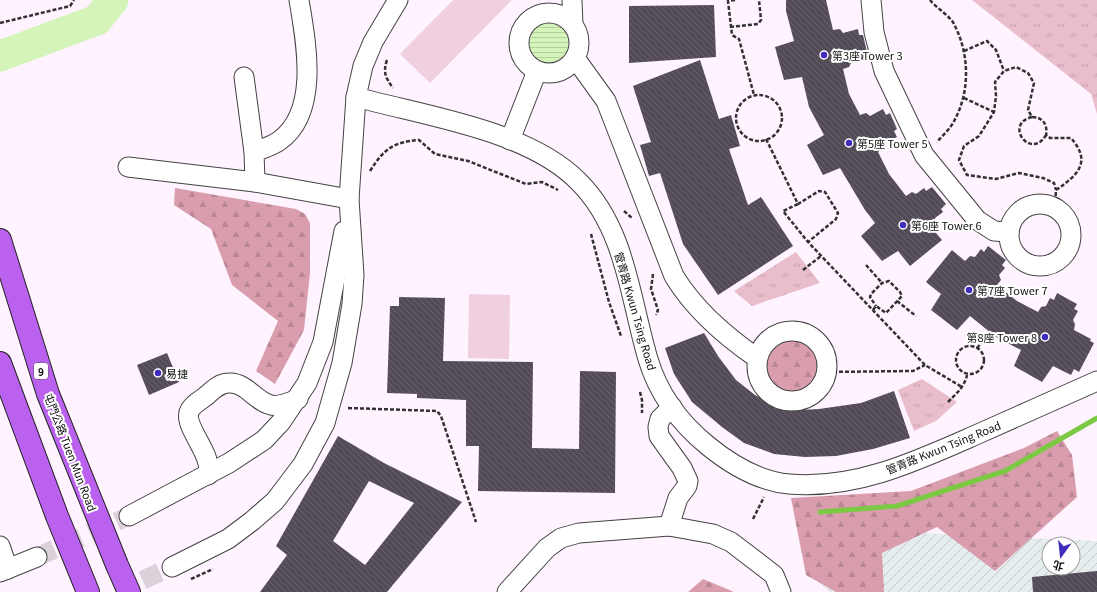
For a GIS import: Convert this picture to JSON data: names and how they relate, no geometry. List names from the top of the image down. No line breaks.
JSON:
{"streets":{"highway":["9","屯門公路 Tuen Mun Road"],"street":["管青路 Kwun Tsing Road"]},"places":["第3座 Tower 3","第5座 Tower 5","第6座 Tower 6","第7座 Tower 7","第8座 Tower 8","易捷"],"north":"bottom"}
